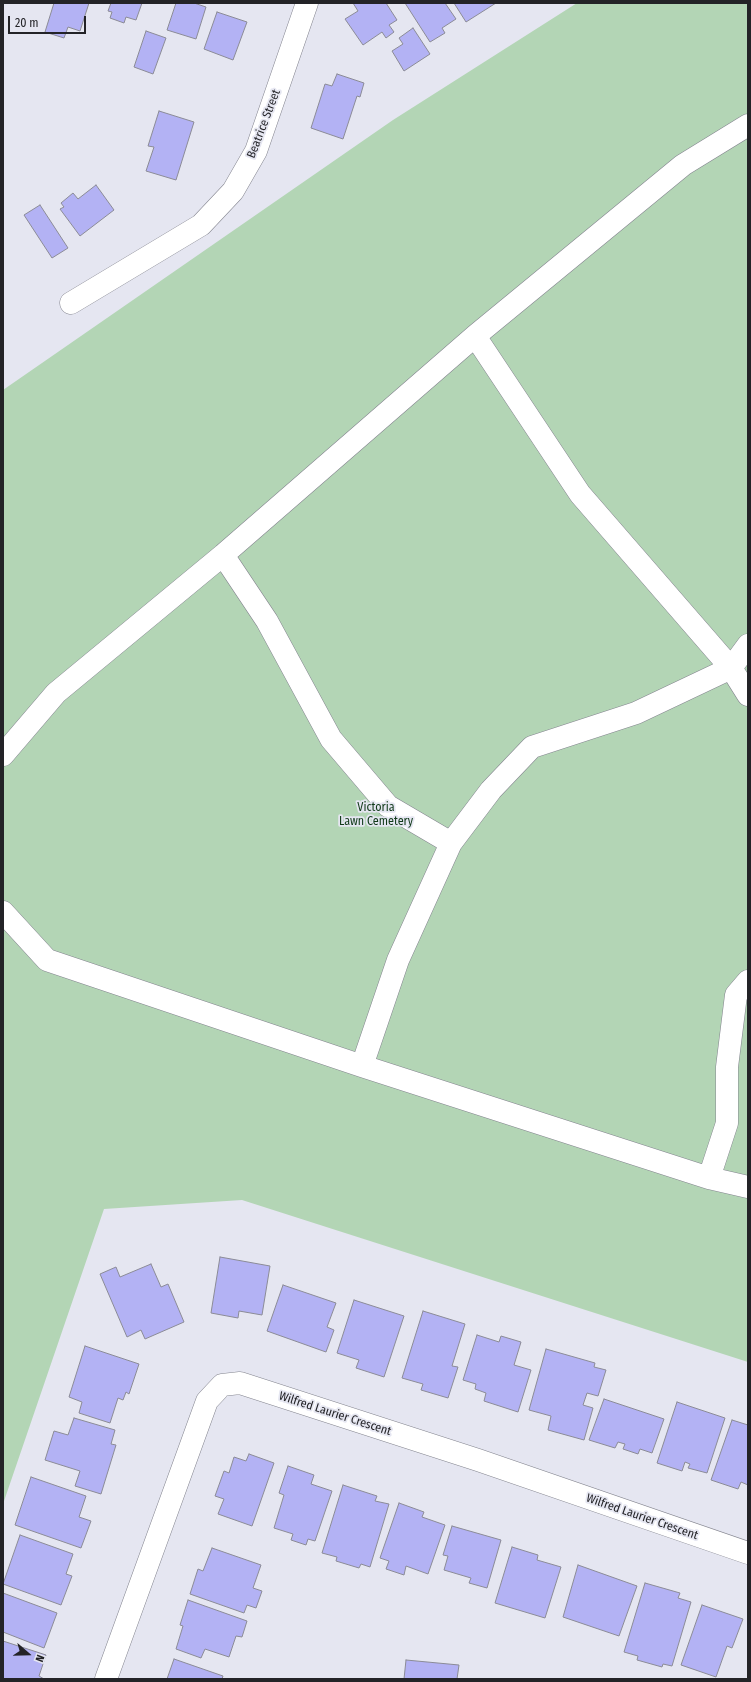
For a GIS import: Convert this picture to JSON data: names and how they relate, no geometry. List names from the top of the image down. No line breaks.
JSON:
{"streets":{"street":["Beatrice Street","Wilfred Laurier Crescent"]},"parks":["Victoria Lawn Cemetery"],"scale_bar":"20 m","north":"right"}
